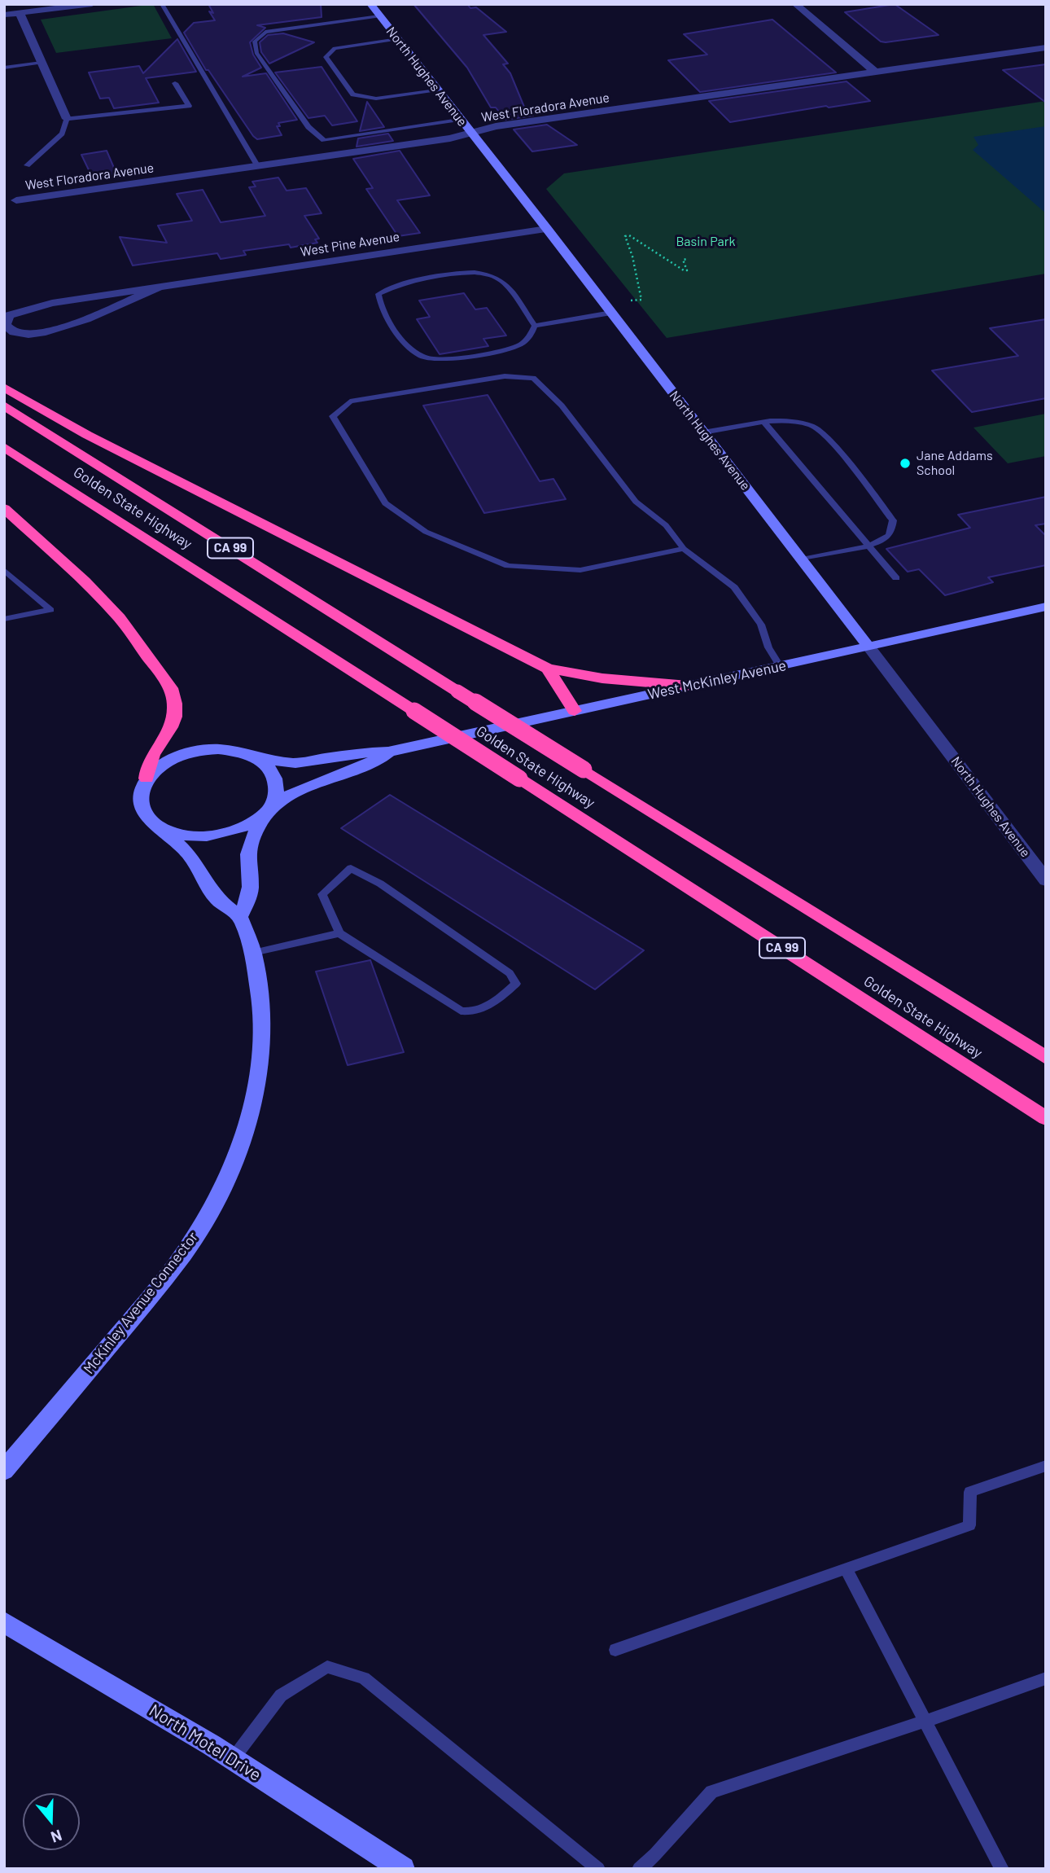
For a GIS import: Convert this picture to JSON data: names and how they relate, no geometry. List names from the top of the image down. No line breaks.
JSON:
{"streets":{"highway":["Golden State Highway","CA 99"],"street":["North Hughes Avenue","West Floradora Avenue","West Pine Avenue","West McKinley Avenue","McKinley Avenue Connector","North Motel Drive"]},"crossings":[["North Hughes Avenue","West Floradora Avenue"],["North Hughes Avenue","West Pine Avenue"],["North Hughes Avenue","West McKinley Avenue"]],"parks":["Basin Park"],"places":["Jane Addams School"],"north":"bottom"}
